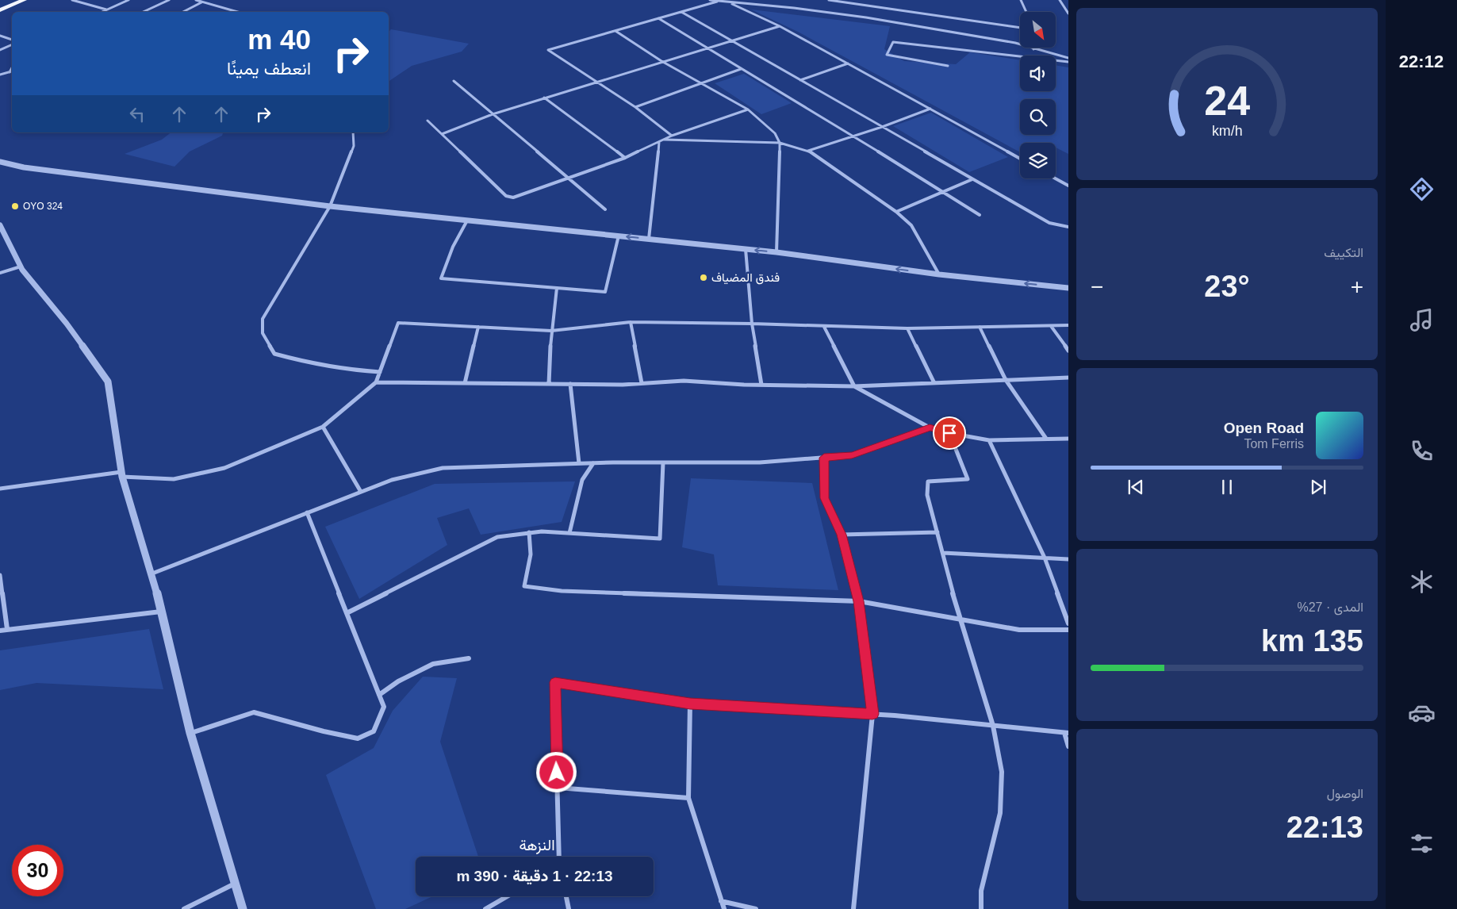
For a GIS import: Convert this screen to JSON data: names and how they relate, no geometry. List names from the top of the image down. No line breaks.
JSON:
{"districts":["النزهة"],"places":["OYO 324","فندق المضياف"],"north":"bottom right","page":{"tabs":"22:12","turn":["40 m","انعطف يمينًا"],"tile":["التكييف",["المدى · 27%","135 km"],["الوصول","22:13"]],"heat":["−","23°","+"],"song":["Open Road","Tom Ferris"],"limit":"30","trip":"22:13 · 1 دقيقة · 390 m","gauge":["24","km/h"]}}
